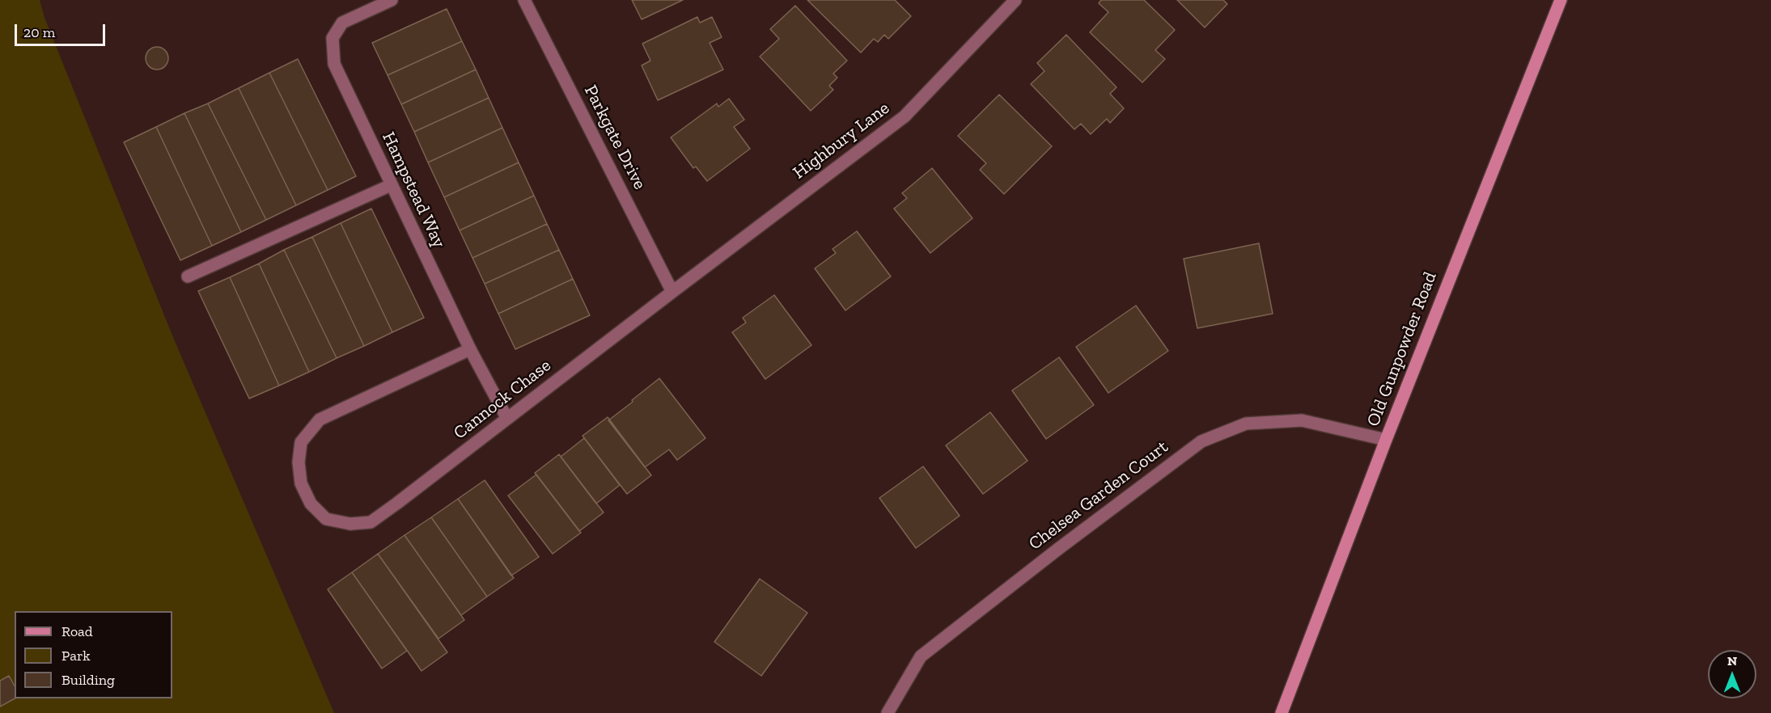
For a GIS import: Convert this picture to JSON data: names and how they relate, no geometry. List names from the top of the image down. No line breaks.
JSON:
{"streets":{"main road":["Old Gunpowder Road"],"street":["Parkgate Drive","Highbury Lane","Hampstead Way","Cannock Chase","Chelsea Garden Court"]},"crossings":[["Parkgate Drive","Highbury Lane"],["Parkgate Drive","Cannock Chase"],["Highbury Lane","Cannock Chase"],["Hampstead Way","Cannock Chase"],["Old Gunpowder Road","Chelsea Garden Court"]],"legend":["Road","Park","Building"],"scale_bar":"20 m","north":"top"}
